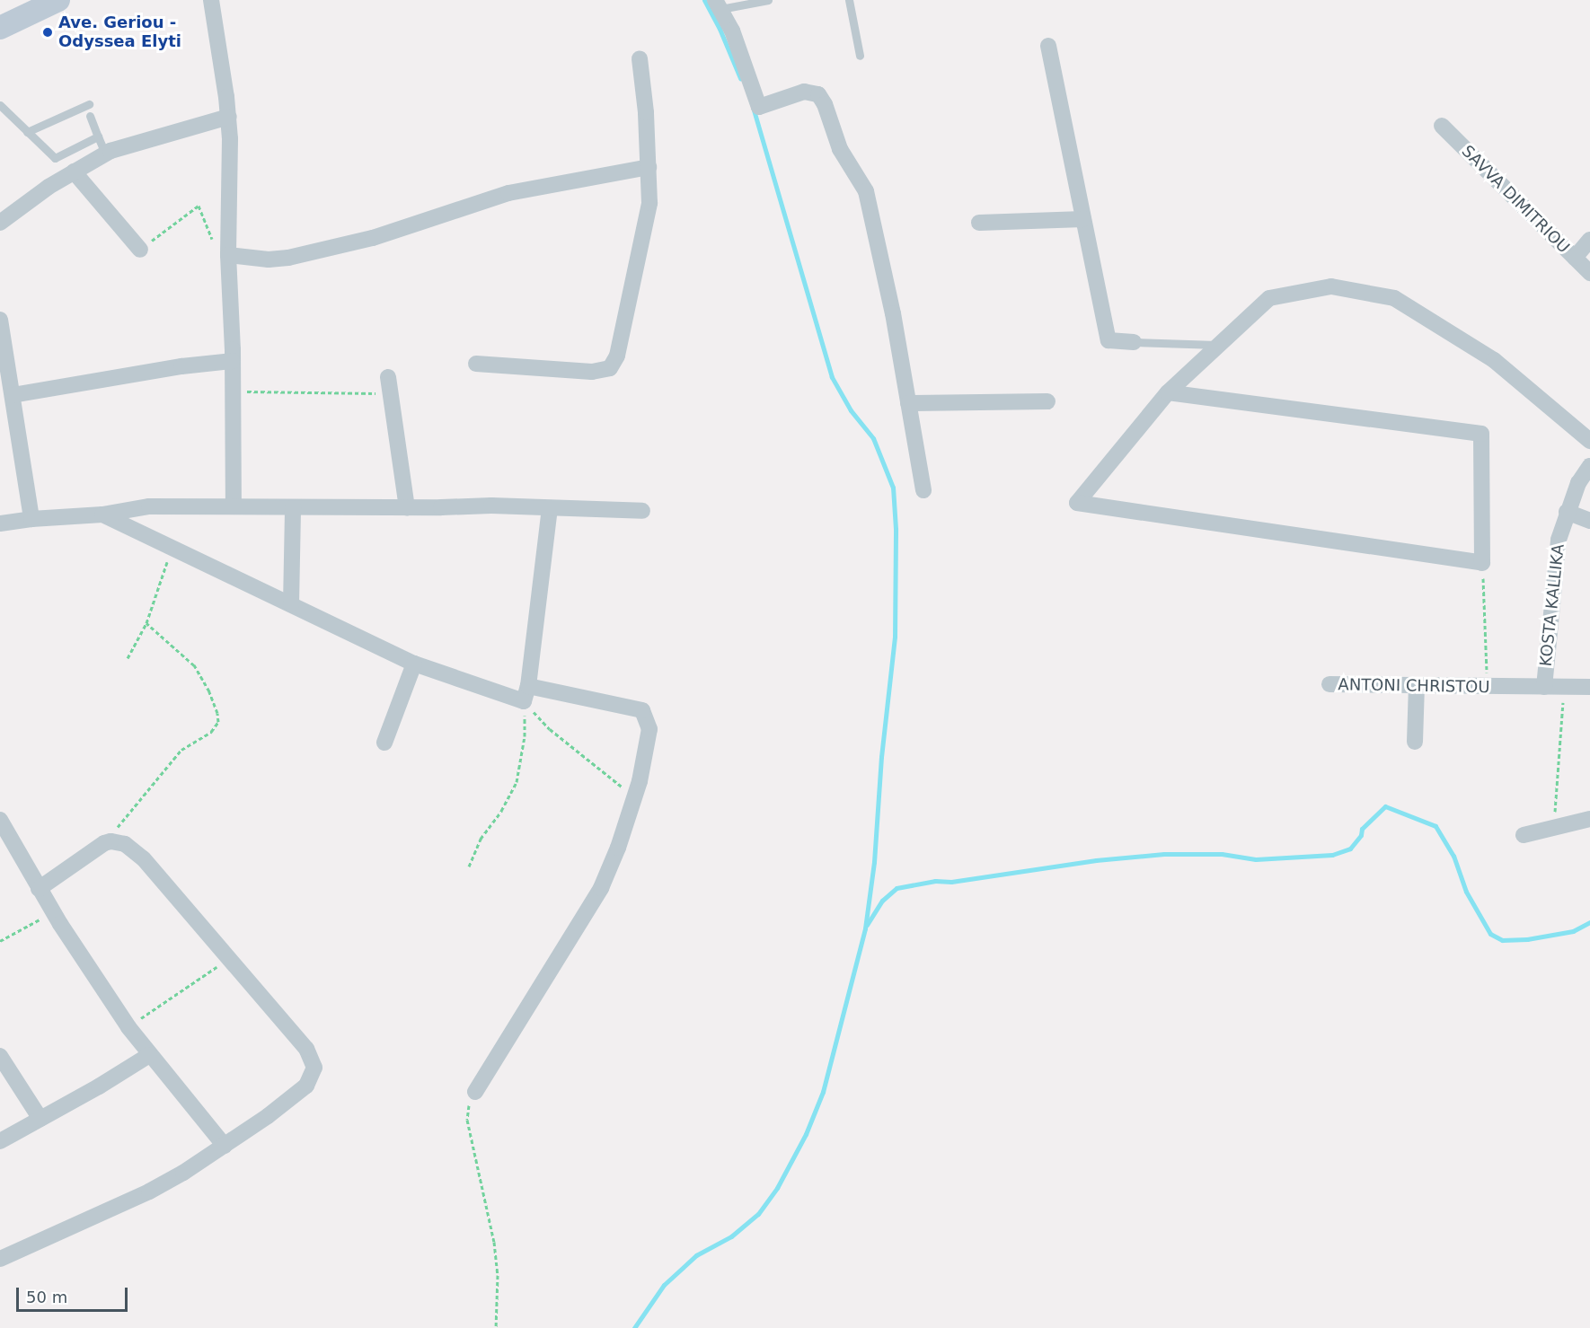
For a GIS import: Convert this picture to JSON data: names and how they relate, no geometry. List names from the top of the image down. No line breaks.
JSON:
{"streets":{"street":["SAVVA DIMITRIOU","KOSTA KALLIKA","ANTONI CHRISTOU"]},"crossings":[["KOSTA KALLIKA","ANTONI CHRISTOU"]],"places":["Ave. Geriou - Odyssea Elyti"],"scale_bar":"50 m"}
